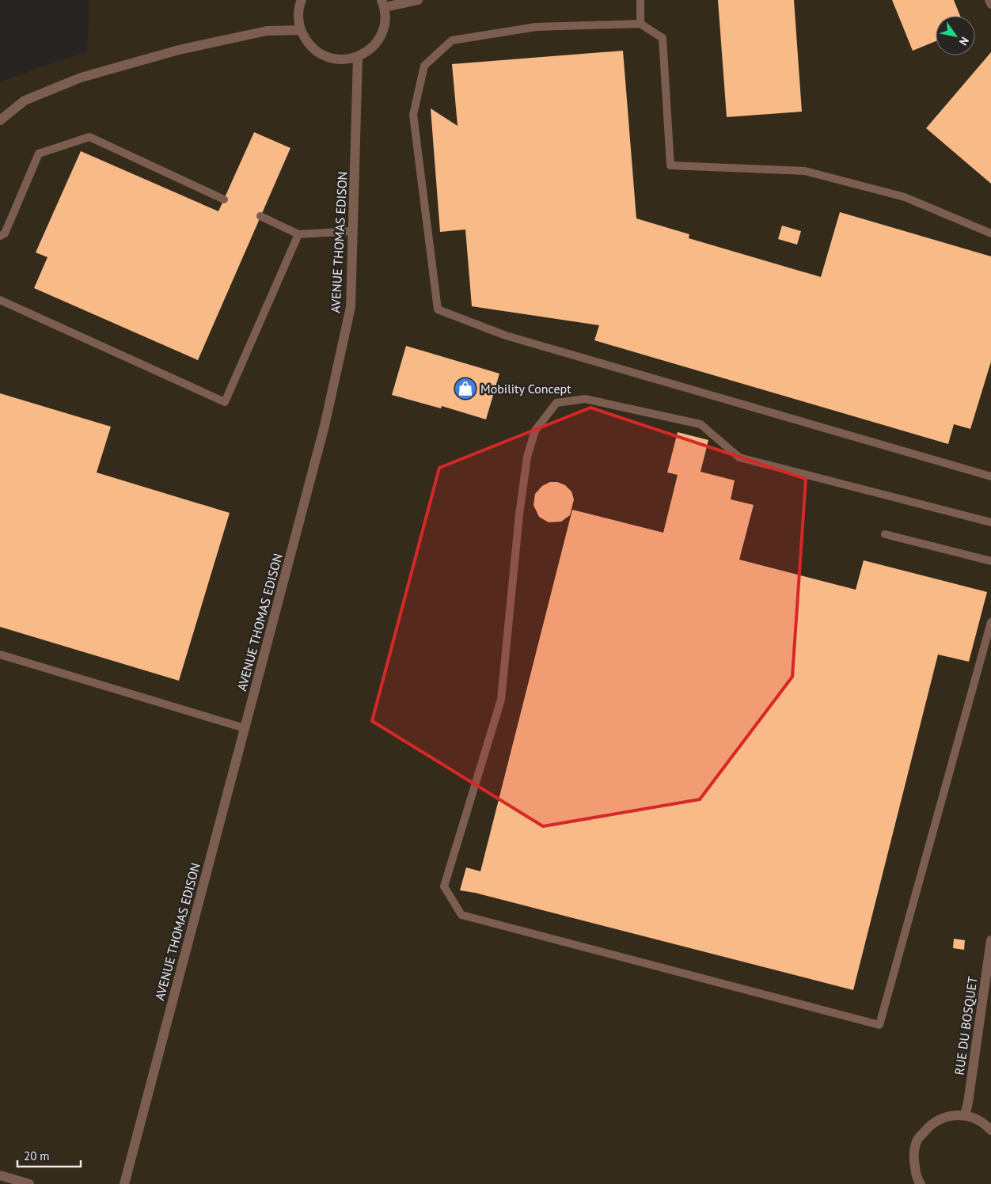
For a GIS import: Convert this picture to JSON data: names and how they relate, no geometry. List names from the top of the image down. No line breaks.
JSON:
{"streets":{"street":["AVENUE THOMAS EDISON","RUE DU BOSQUET"]},"places":{"shop":["Mobility Concept"]},"scale_bar":"20 m","north":"bottom right"}
